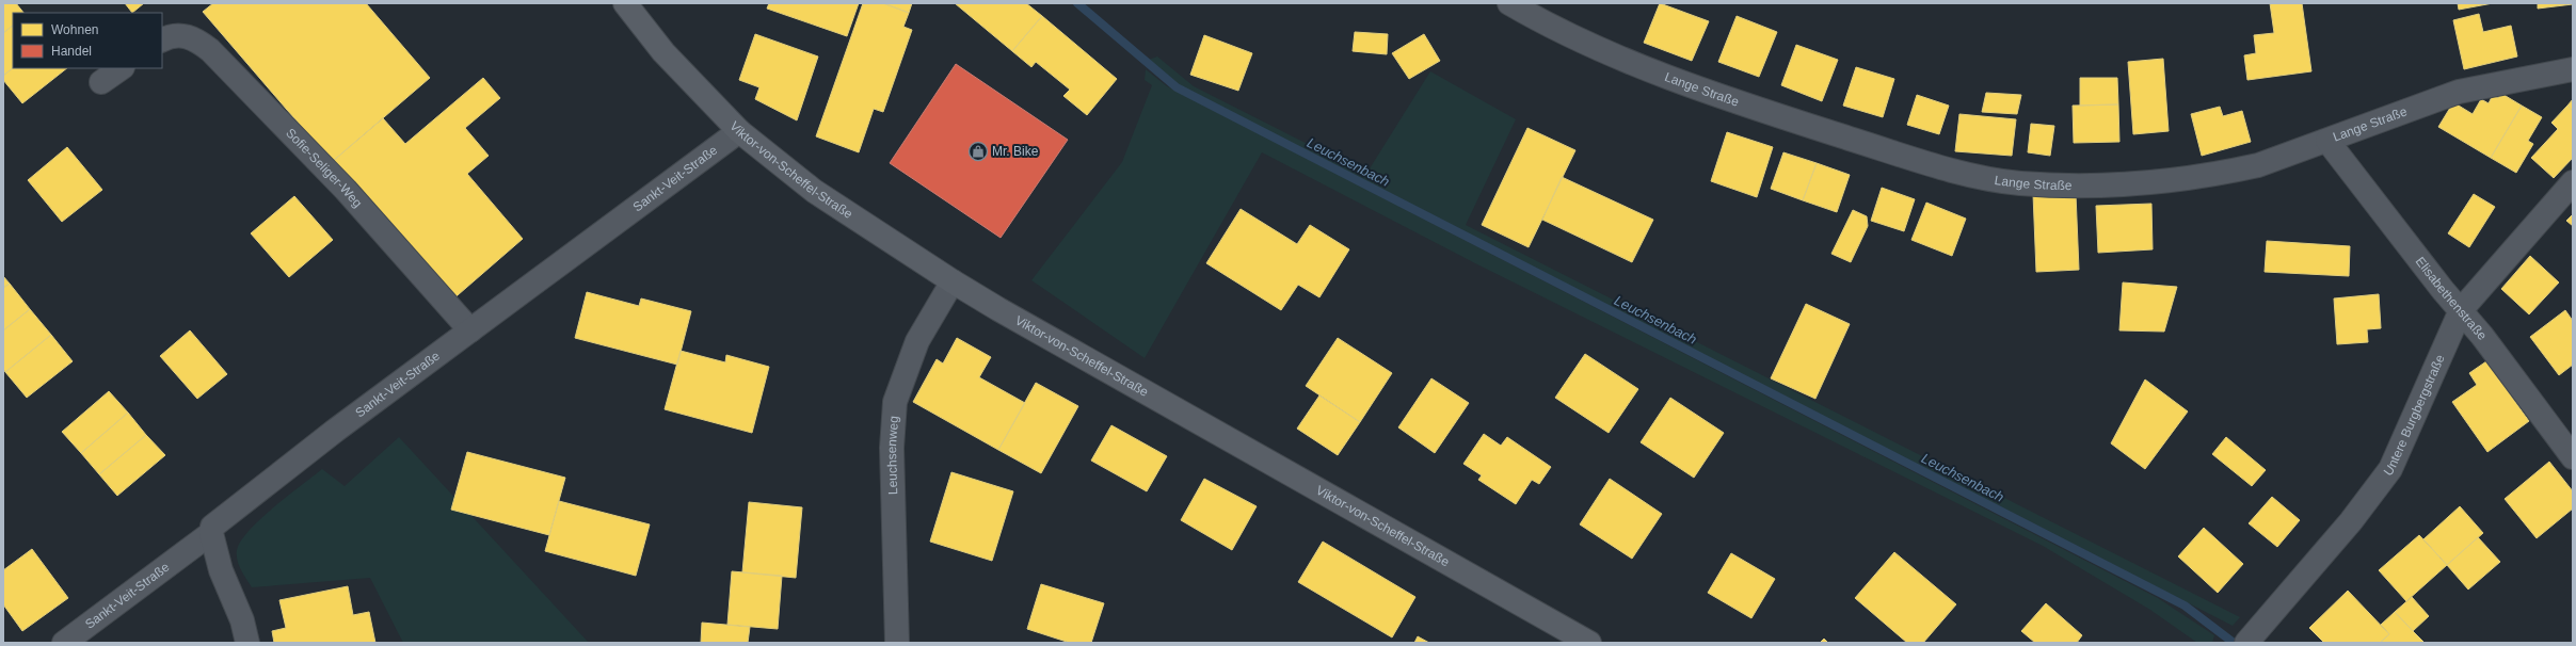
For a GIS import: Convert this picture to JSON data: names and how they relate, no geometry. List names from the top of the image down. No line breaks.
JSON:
{"streets":{"street":["Lange Straße","Sofie-Seliger-Weg","Viktor-von-Scheffel-Straße","Sankt-Veit-Straße","Elisabethenstraße","Untere Burgbergstraße","Leuchsenweg"]},"crossings":[["Lange Straße","Elisabethenstraße"],["Sofie-Seliger-Weg","Sankt-Veit-Straße"],["Viktor-von-Scheffel-Straße","Sankt-Veit-Straße"],["Viktor-von-Scheffel-Straße","Leuchsenweg"],["Elisabethenstraße","Untere Burgbergstraße"]],"water":["Leuchsenbach"],"places":{"shop":["Mr. Bike"]},"legend":["Wohnen","Handel"]}
